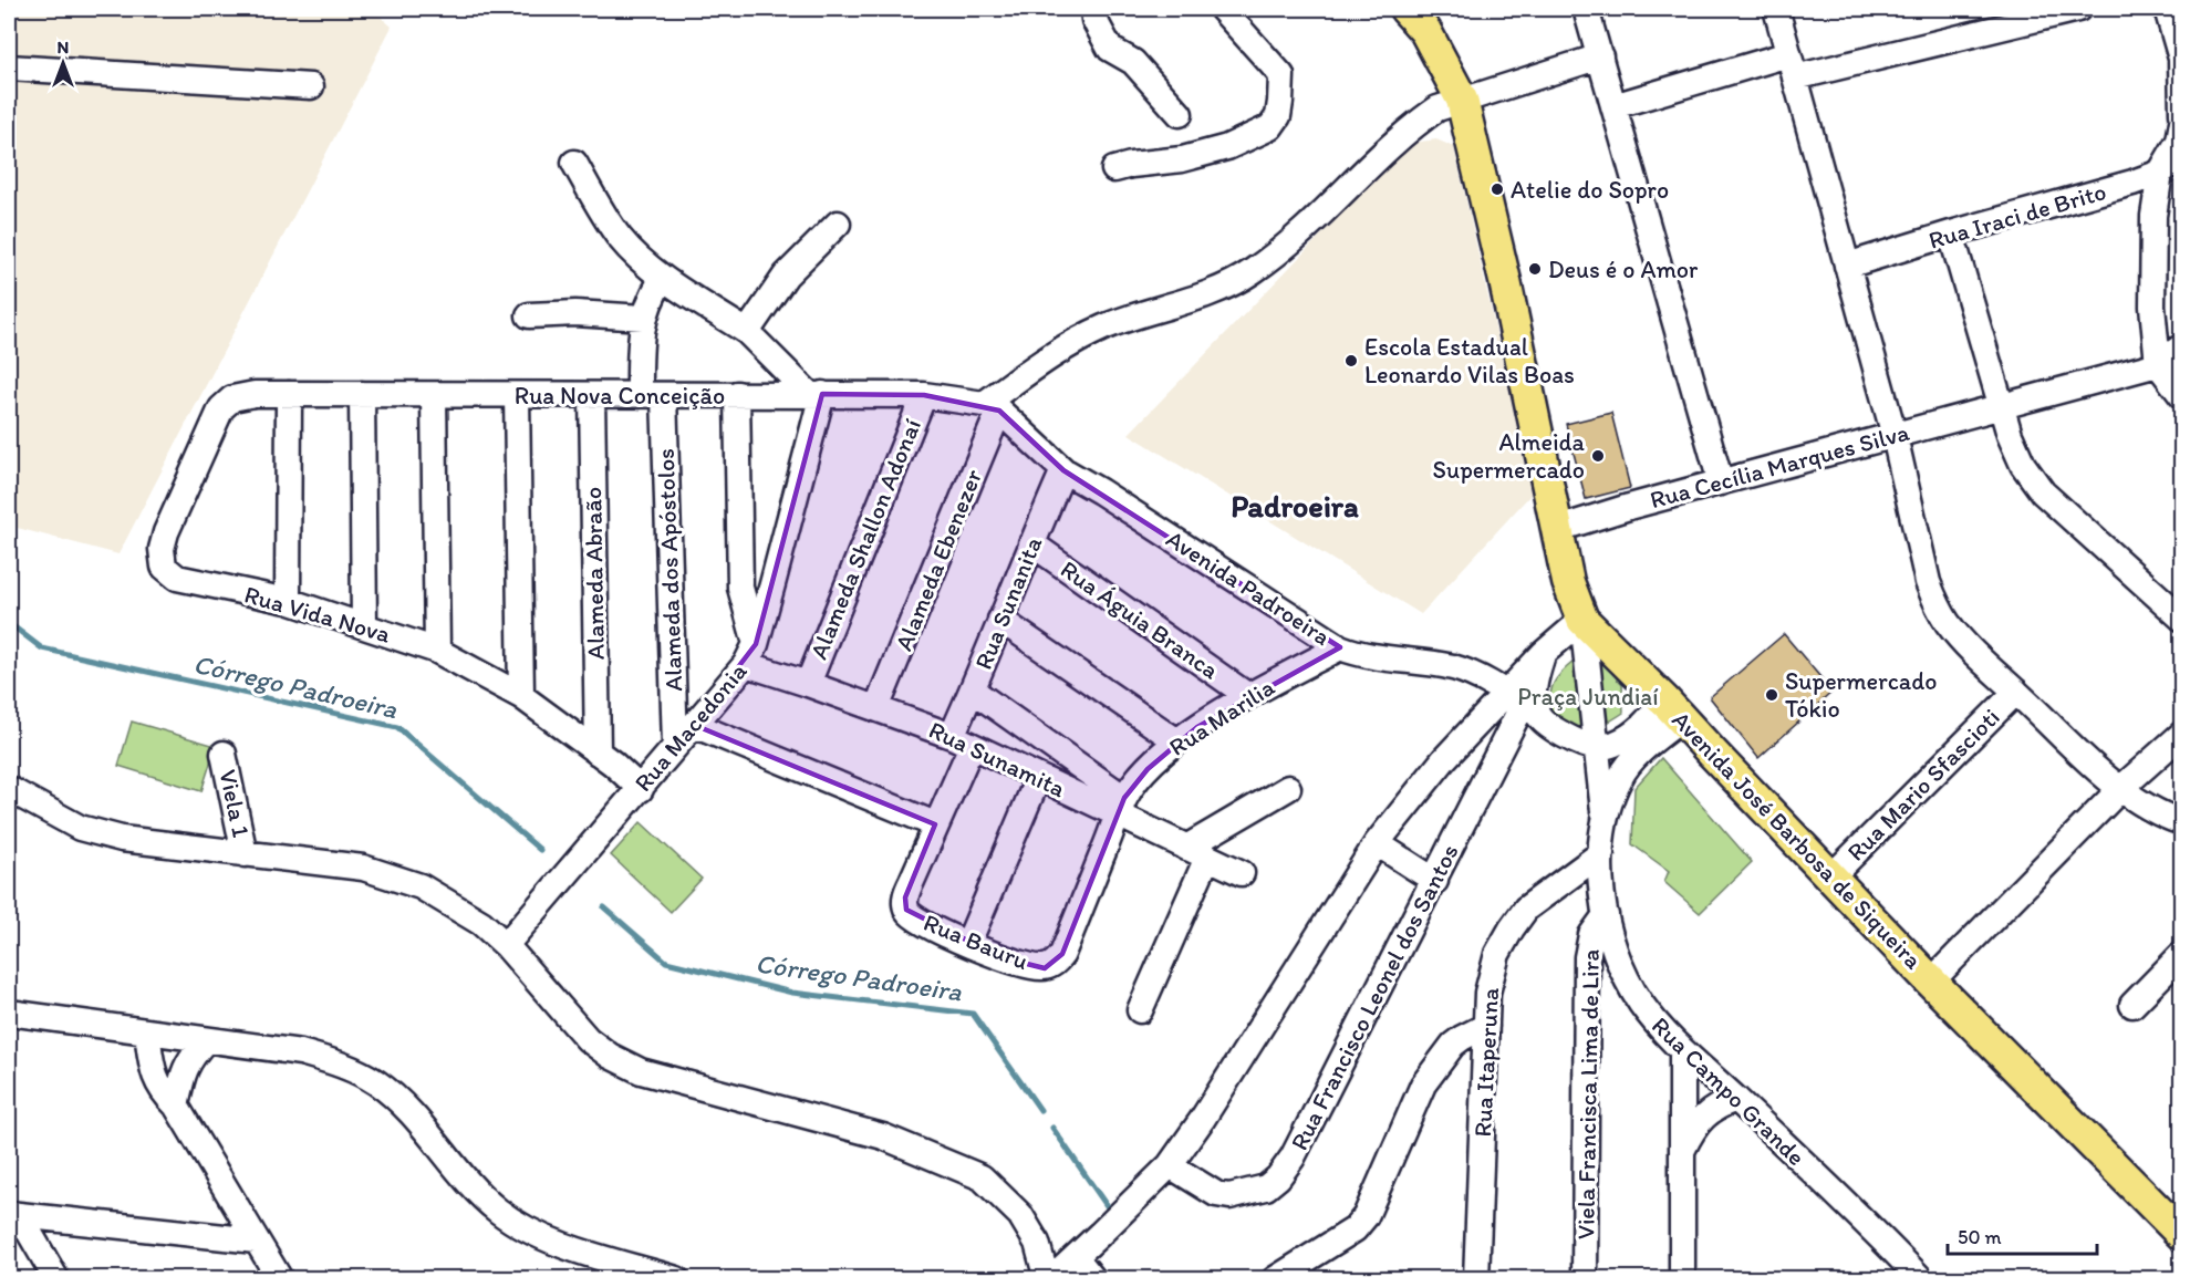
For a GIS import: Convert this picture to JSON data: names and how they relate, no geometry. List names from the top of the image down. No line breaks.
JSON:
{"streets":{"main road":["Avenida José Barbosa de Siqueira"],"street":["Rua Iraci de Brito","Rua Nova Conceição","Rua Cecília Marques Silva","Alameda Shallon Adonaí","Alameda Ebenezer","Alameda dos Apóstolos","Alameda Abraão","Avenida Padroeira","Rua Sunanita","Rua Vida Nova","Rua Águia Branca","Rua Marilia","Rua Macedonia","Rua Sunamita","Rua Mario Sfascioti","Viela 1","Rua Bauru","Rua Francisco Leonel dos Santos","Rua Itaperuna","Rua Campo Grande","Viela Francisca Lima de Lira"]},"crossings":[["Rua Nova Conceição","Alameda Shallon Adonaí"],["Rua Nova Conceição","Alameda Ebenezer"],["Rua Nova Conceição","Alameda dos Apóstolos"],["Rua Nova Conceição","Alameda Abraão"],["Rua Nova Conceição","Avenida Padroeira"],["Rua Nova Conceição","Rua Vida Nova"],["Rua Nova Conceição","Rua Macedonia"],["Rua Cecília Marques Silva","Avenida José Barbosa de Siqueira"],["Alameda Shallon Adonaí","Rua Sunamita"],["Alameda Ebenezer","Avenida Padroeira"],["Alameda Ebenezer","Rua Sunamita"],["Alameda dos Apóstolos","Rua Macedonia"],["Alameda Abraão","Rua Vida Nova"],["Avenida Padroeira","Rua Sunanita"],["Avenida Padroeira","Rua Marilia"],["Avenida Padroeira","Rua Francisco Leonel dos Santos"],["Rua Sunanita","Rua Águia Branca"],["Rua Sunanita","Rua Sunamita"],["Rua Sunanita","Rua Bauru"],["Rua Vida Nova","Rua Macedonia"],["Rua Águia Branca","Rua Marilia"],["Rua Marilia","Rua Sunamita"],["Rua Marilia","Rua Bauru"],["Rua Macedonia","Rua Sunamita"],["Rua Sunamita","Rua Bauru"],["Rua Mario Sfascioti","Avenida José Barbosa de Siqueira"],["Avenida José Barbosa de Siqueira","Rua Campo Grande"],["Rua Itaperuna","Rua Campo Grande"],["Rua Campo Grande","Viela Francisca Lima de Lira"]],"districts":["Padroeira"],"water":["Córrego Padroeira"],"parks":["Praça Jundiaí"],"places":["Atelie do Sopro","Deus é o Amor","Escola Estadual Leonardo Vilas Boas","Almeida Supermercado","Supermercado Tókio"],"scale_bar":"50 m","north":"top"}
